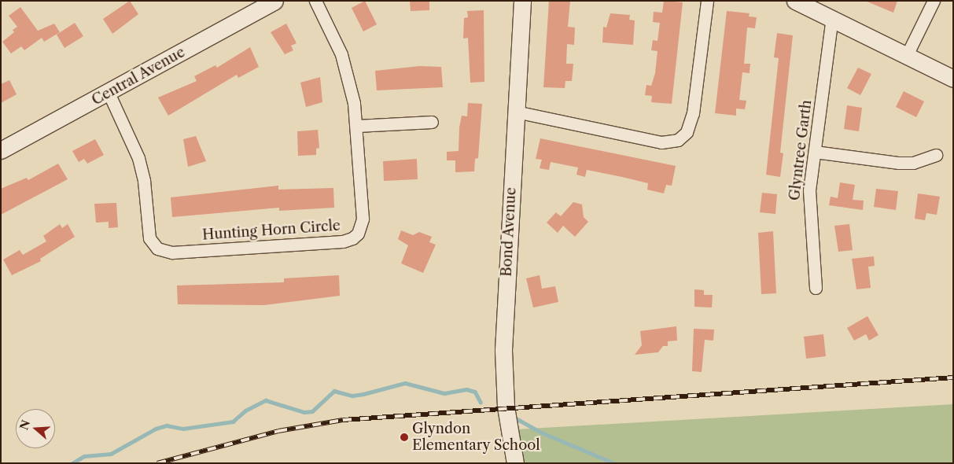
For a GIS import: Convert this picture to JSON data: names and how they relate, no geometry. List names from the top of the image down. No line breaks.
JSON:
{"streets":{"main road":["Central Avenue","Bond Avenue"],"street":["Glyntree Garth","Hunting Horn Circle"]},"crossings":[["Central Avenue","Hunting Horn Circle"]],"places":["Glyndon Elementary School"],"north":"left"}
